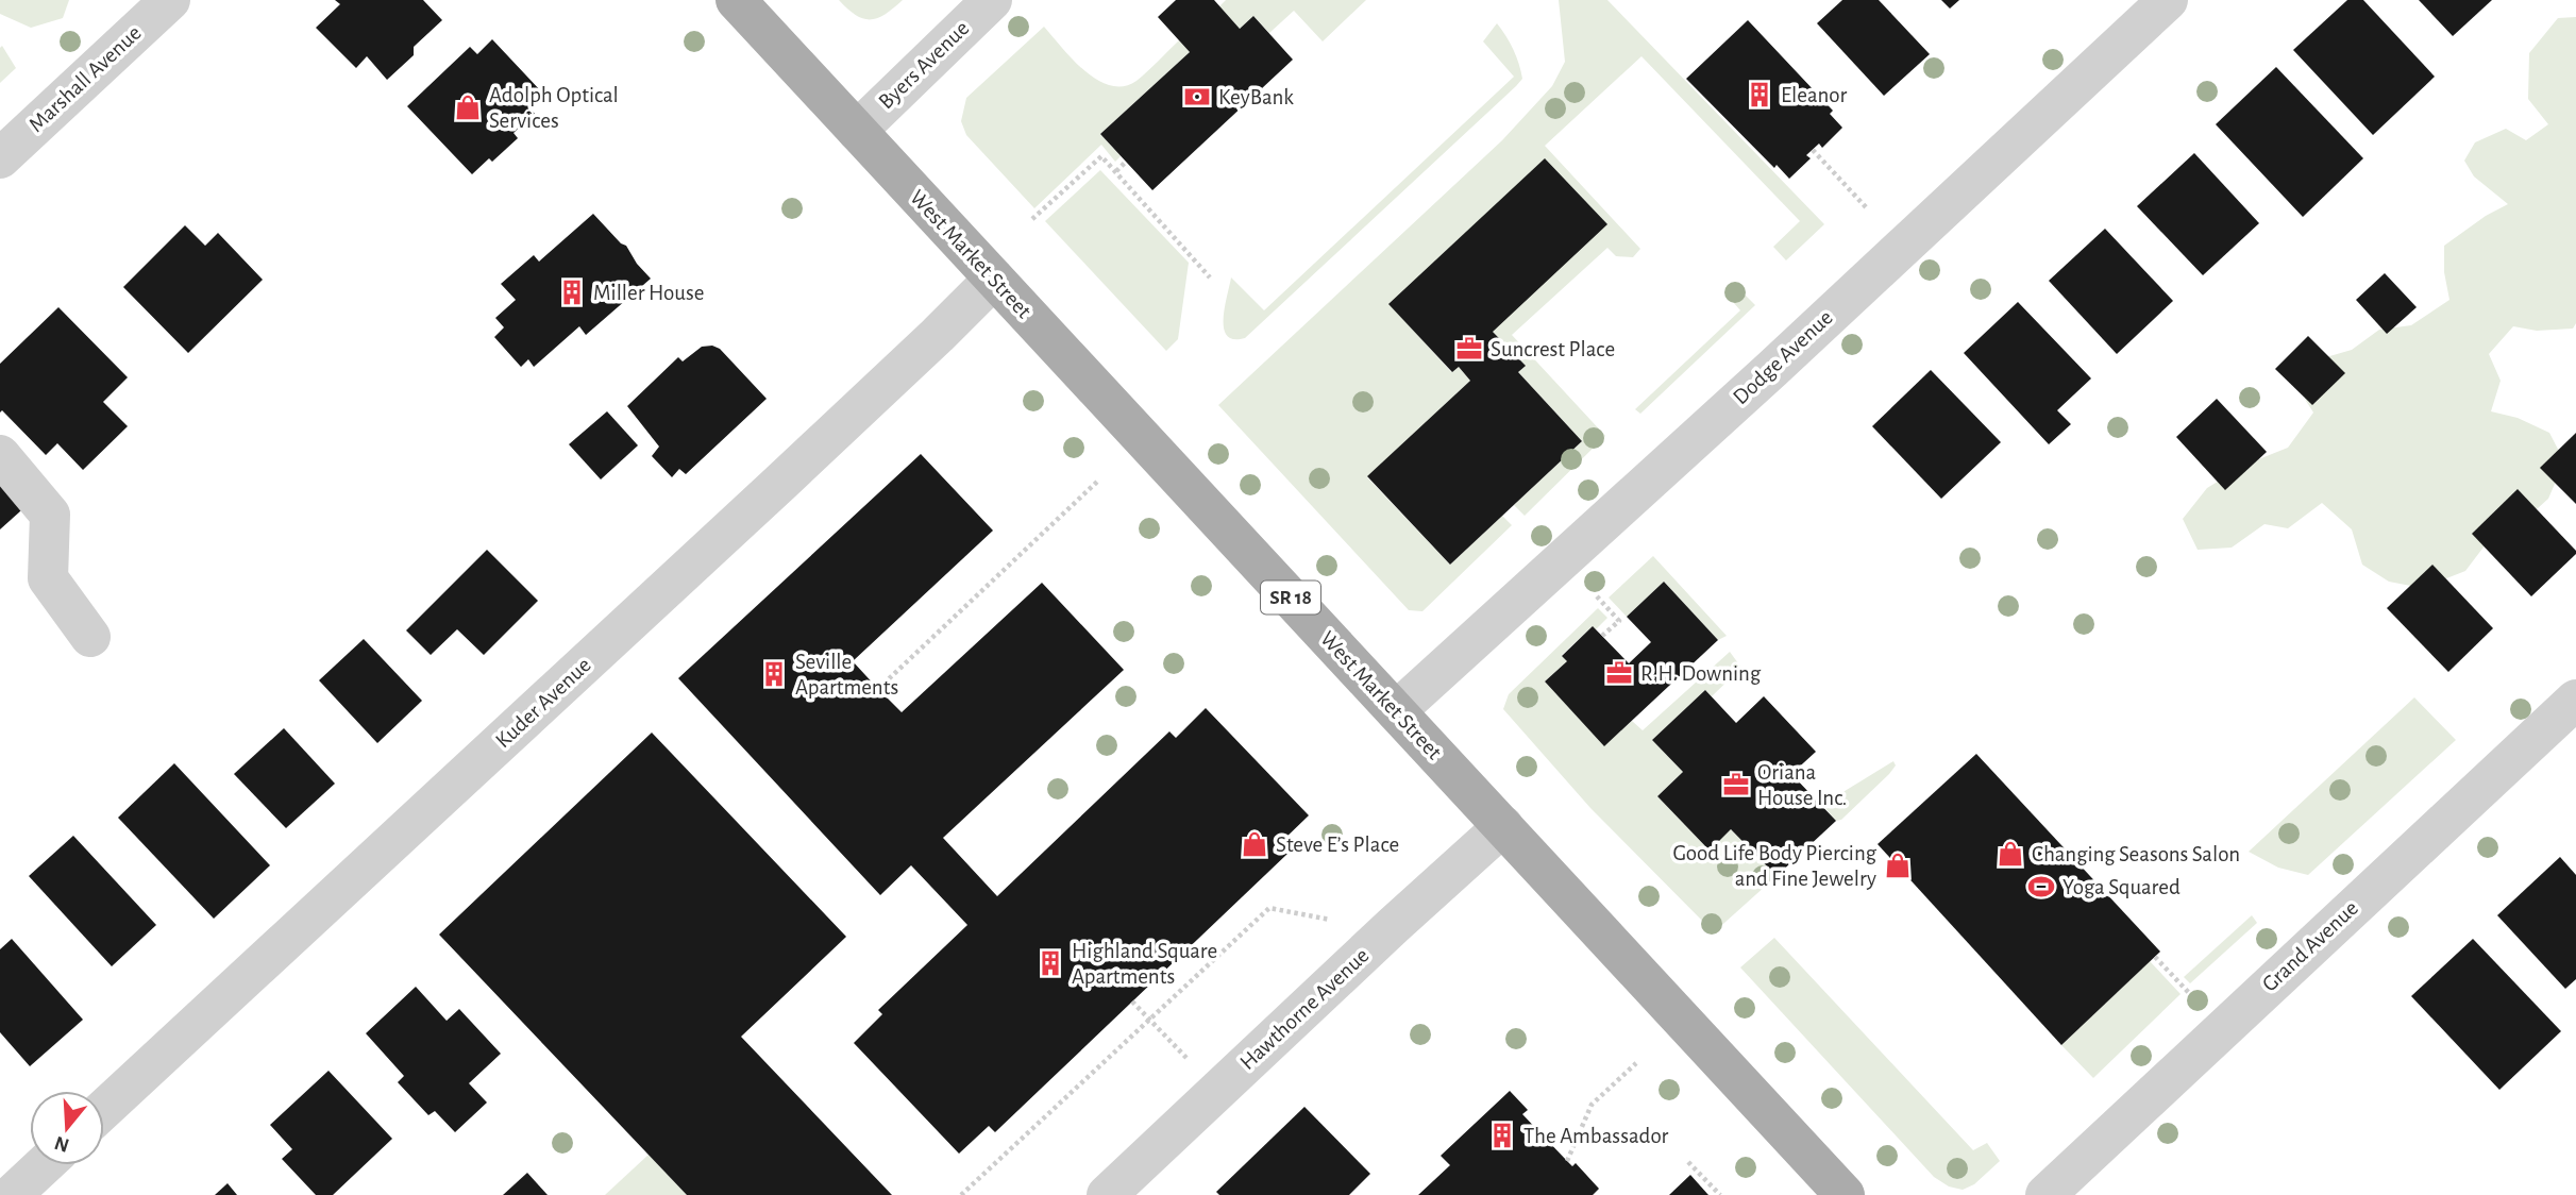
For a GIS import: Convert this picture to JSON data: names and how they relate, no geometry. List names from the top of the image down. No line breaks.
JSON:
{"streets":{"main road":["West Market Street","SR 18"],"street":["Byers Avenue","Marshall Avenue","Dodge Avenue","Kuder Avenue","Grand Avenue","Hawthorne Avenue"]},"crossings":[["Byers Avenue","West Market Street"],["West Market Street","Dodge Avenue"],["West Market Street","Kuder Avenue"],["West Market Street","Hawthorne Avenue"]],"places":{"building":["Eleanor","Miller House","Seville Apartments","Highland Square Apartments","The Ambassador"],"bank":["KeyBank"],"shop":["Adolph Optical Services","Steve E’s Place","Changing Seasons Salon","Good Life Body Piercing and Fine Jewelry"],"office":["Suncrest Place","R.H. Downing","Oriana House Inc."],"sports":["Yoga Squared"]},"north":"bottom"}
